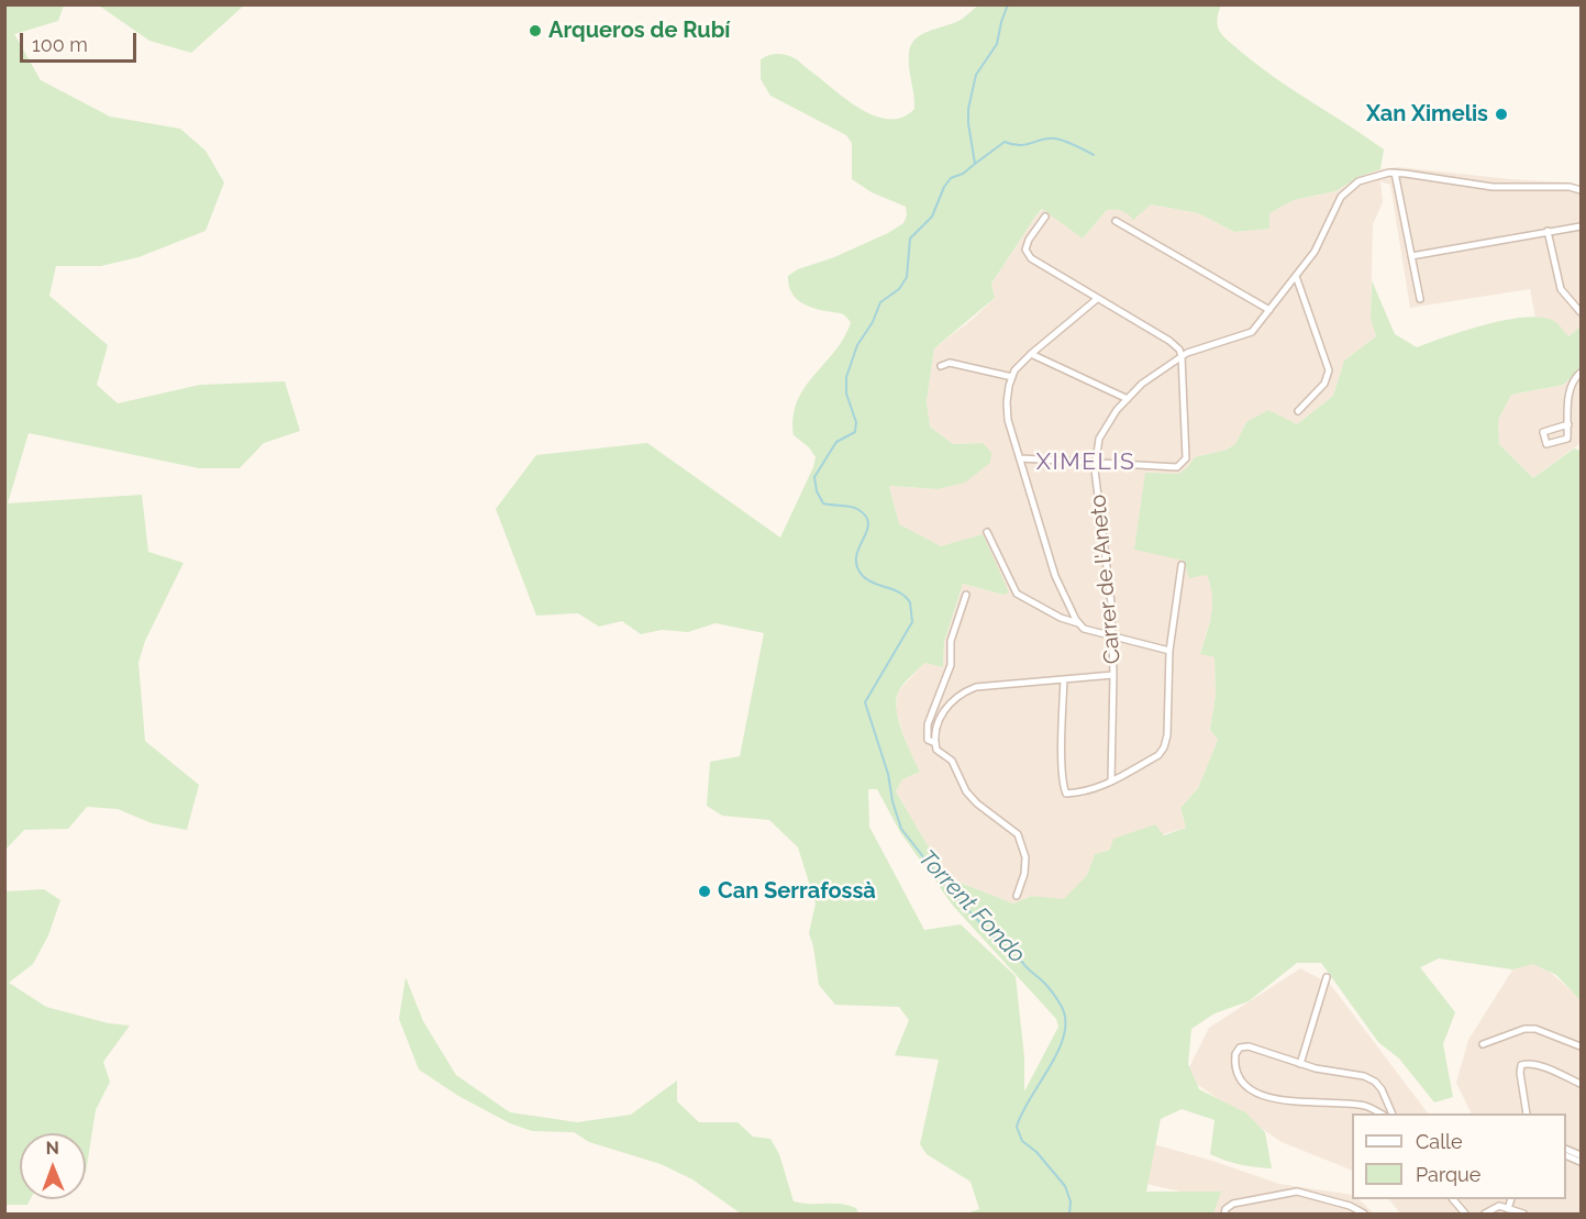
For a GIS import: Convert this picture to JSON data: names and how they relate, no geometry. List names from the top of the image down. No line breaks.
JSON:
{"streets":{"street":["Carrer de l'Aneto"]},"districts":["XIMELIS"],"water":["Torrent Fondo"],"places":["Arqueros de Rubí","Xan Ximelis","Can Serrafossà"],"legend":["Calle","Parque"],"scale_bar":"100 m","north":"top"}
